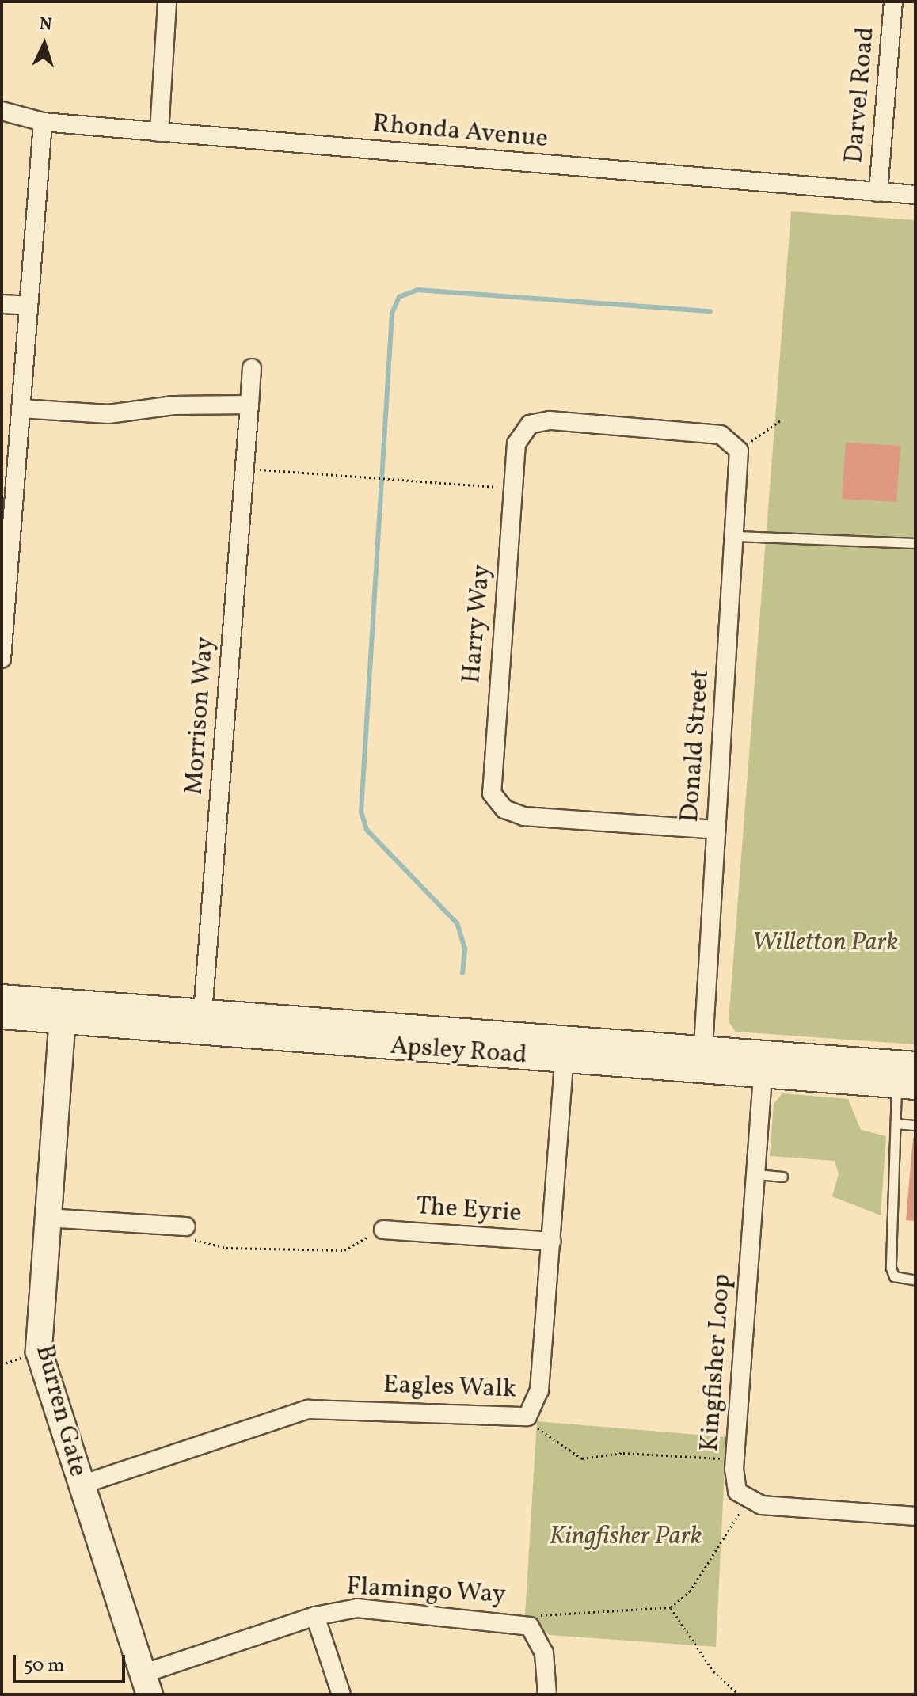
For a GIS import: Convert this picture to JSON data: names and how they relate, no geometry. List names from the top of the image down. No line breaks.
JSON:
{"streets":{"main road":["Apsley Road","Burren Gate"],"street":["Darvel Road","Rhonda Avenue","Harry Way","Morrison Way","Donald Street","The Eyrie","Kingfisher Loop","Eagles Walk","Flamingo Way"]},"crossings":[["Darvel Road","Rhonda Avenue"],["Harry Way","Donald Street"],["Morrison Way","Apsley Road"],["Donald Street","Apsley Road"],["Apsley Road","Kingfisher Loop"],["Apsley Road","Eagles Walk"],["Apsley Road","Burren Gate"],["The Eyrie","Eagles Walk"],["Eagles Walk","Burren Gate"],["Burren Gate","Flamingo Way"]],"parks":["Willetton Park","Kingfisher Park"],"scale_bar":"50 m","north":"top"}
